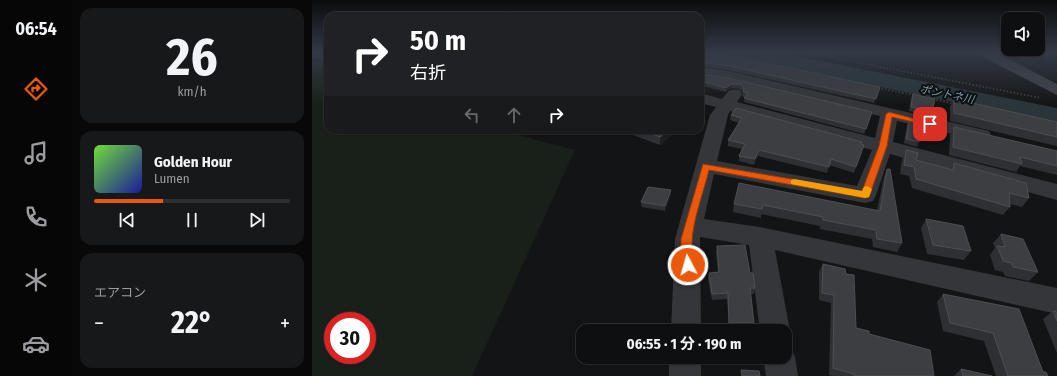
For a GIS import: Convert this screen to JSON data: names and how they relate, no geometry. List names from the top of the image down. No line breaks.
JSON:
{"water":["ポントネ川"],"page":{"tabs":"06:54","tile":[["26","km/h"],"エアコン"],"turn":["50 m","右折"],"song":["Golden Hour","Lumen"],"heat":["−","22°","+"],"limit":"30","trip":"06:55 · 1 分 · 190 m"}}
